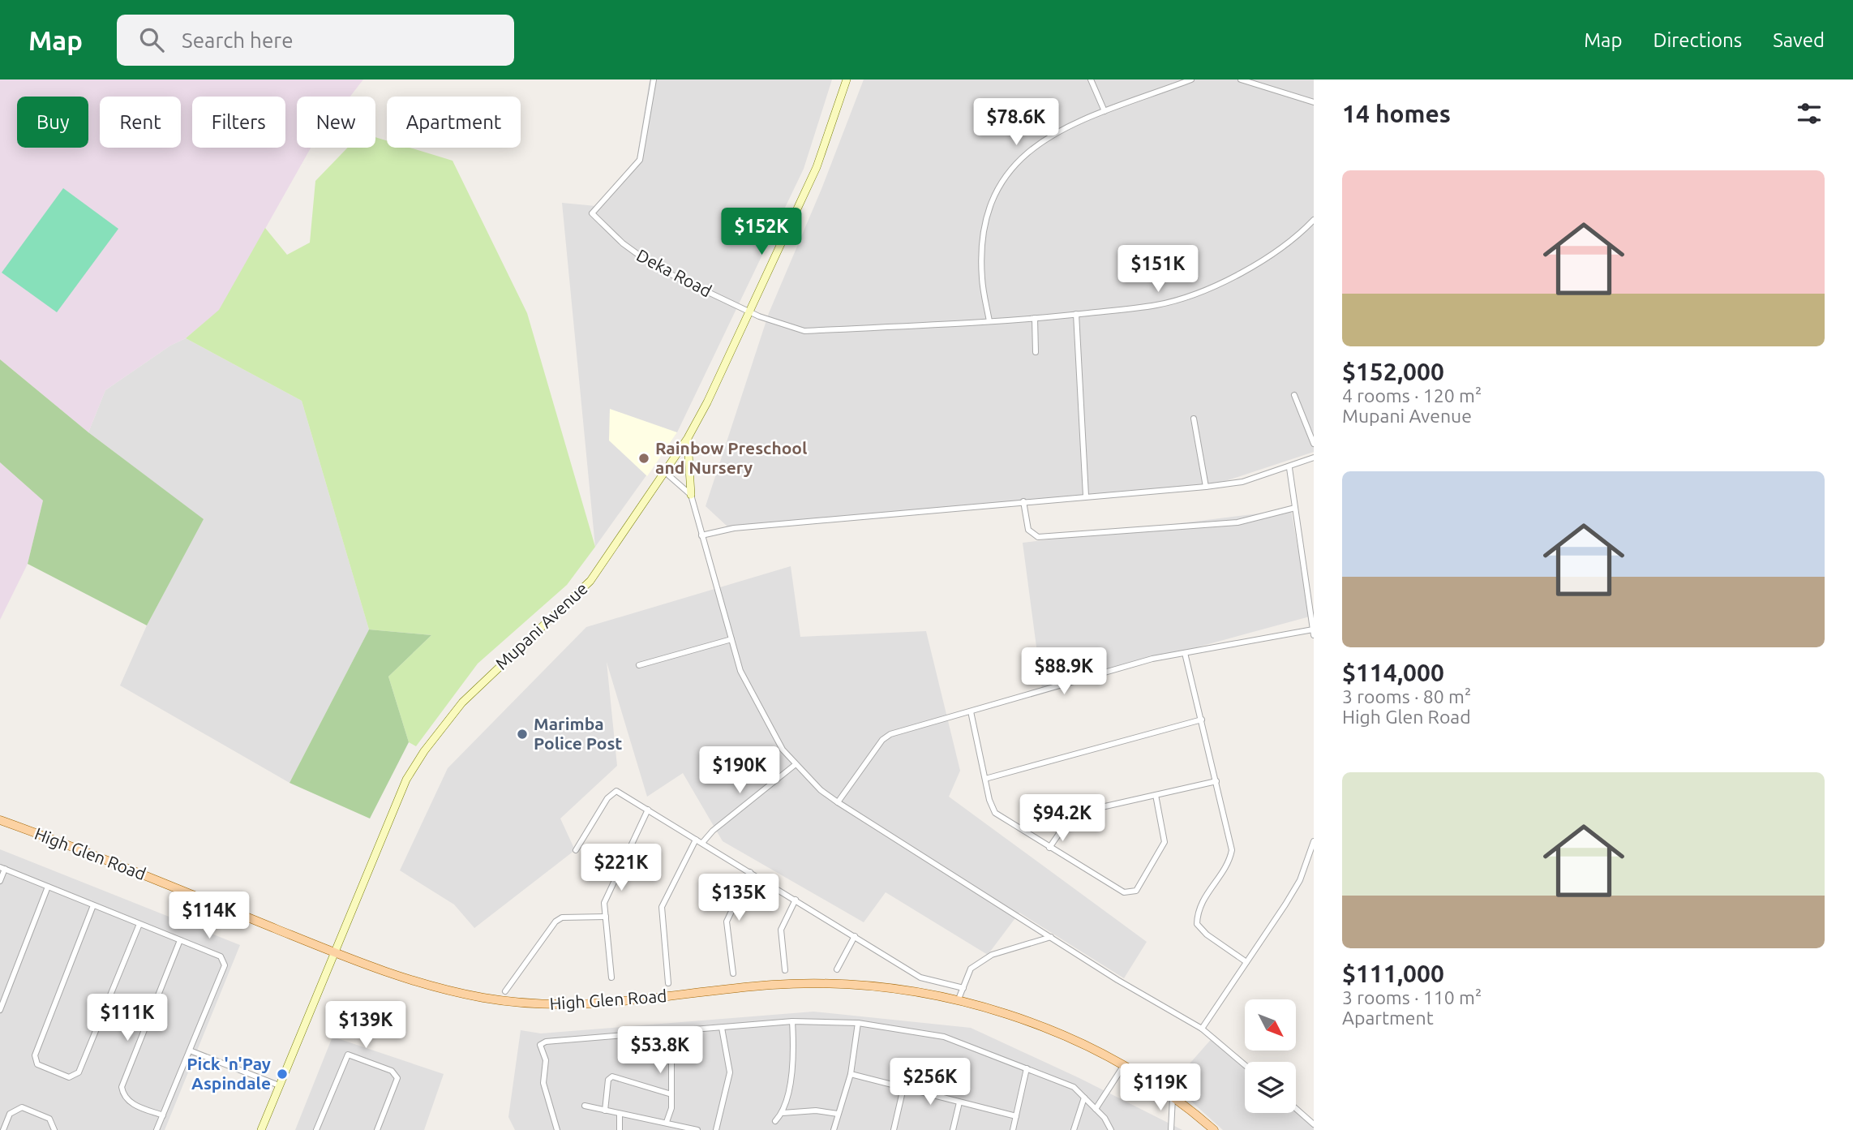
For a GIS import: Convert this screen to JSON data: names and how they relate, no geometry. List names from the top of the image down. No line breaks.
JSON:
{"streets":{"main road":["High Glen Road"],"street":["Deka Road","Mupani Avenue"]},"crossings":[["Deka Road","Mupani Avenue"],["Mupani Avenue","High Glen Road"]],"places":["Rainbow Preschool and Nursery","Marimba Police Post","Pick 'n'Pay Aspindale"],"north":"bottom right","page":{"header":"Map","search":"Search here","nav":["Map","Directions","Saved"],"heading":"14 homes","chip":["Buy","Rent","Filters","New","Apartment"],"price":["$78.6K","$152K","$151K","$88.9K","$190K","$94.2K","$221K","$135K","$114K","$111K","$139K","$53.8K","$256K","$119K"],"list":[{"name":"$152,000","note":"4 rooms · 120 m² · Mupani Avenue"},{"name":"$114,000","note":"3 rooms · 80 m² · High Glen Road"},{"name":"$111,000","note":"3 rooms · 110 m² · Apartment"}]}}
